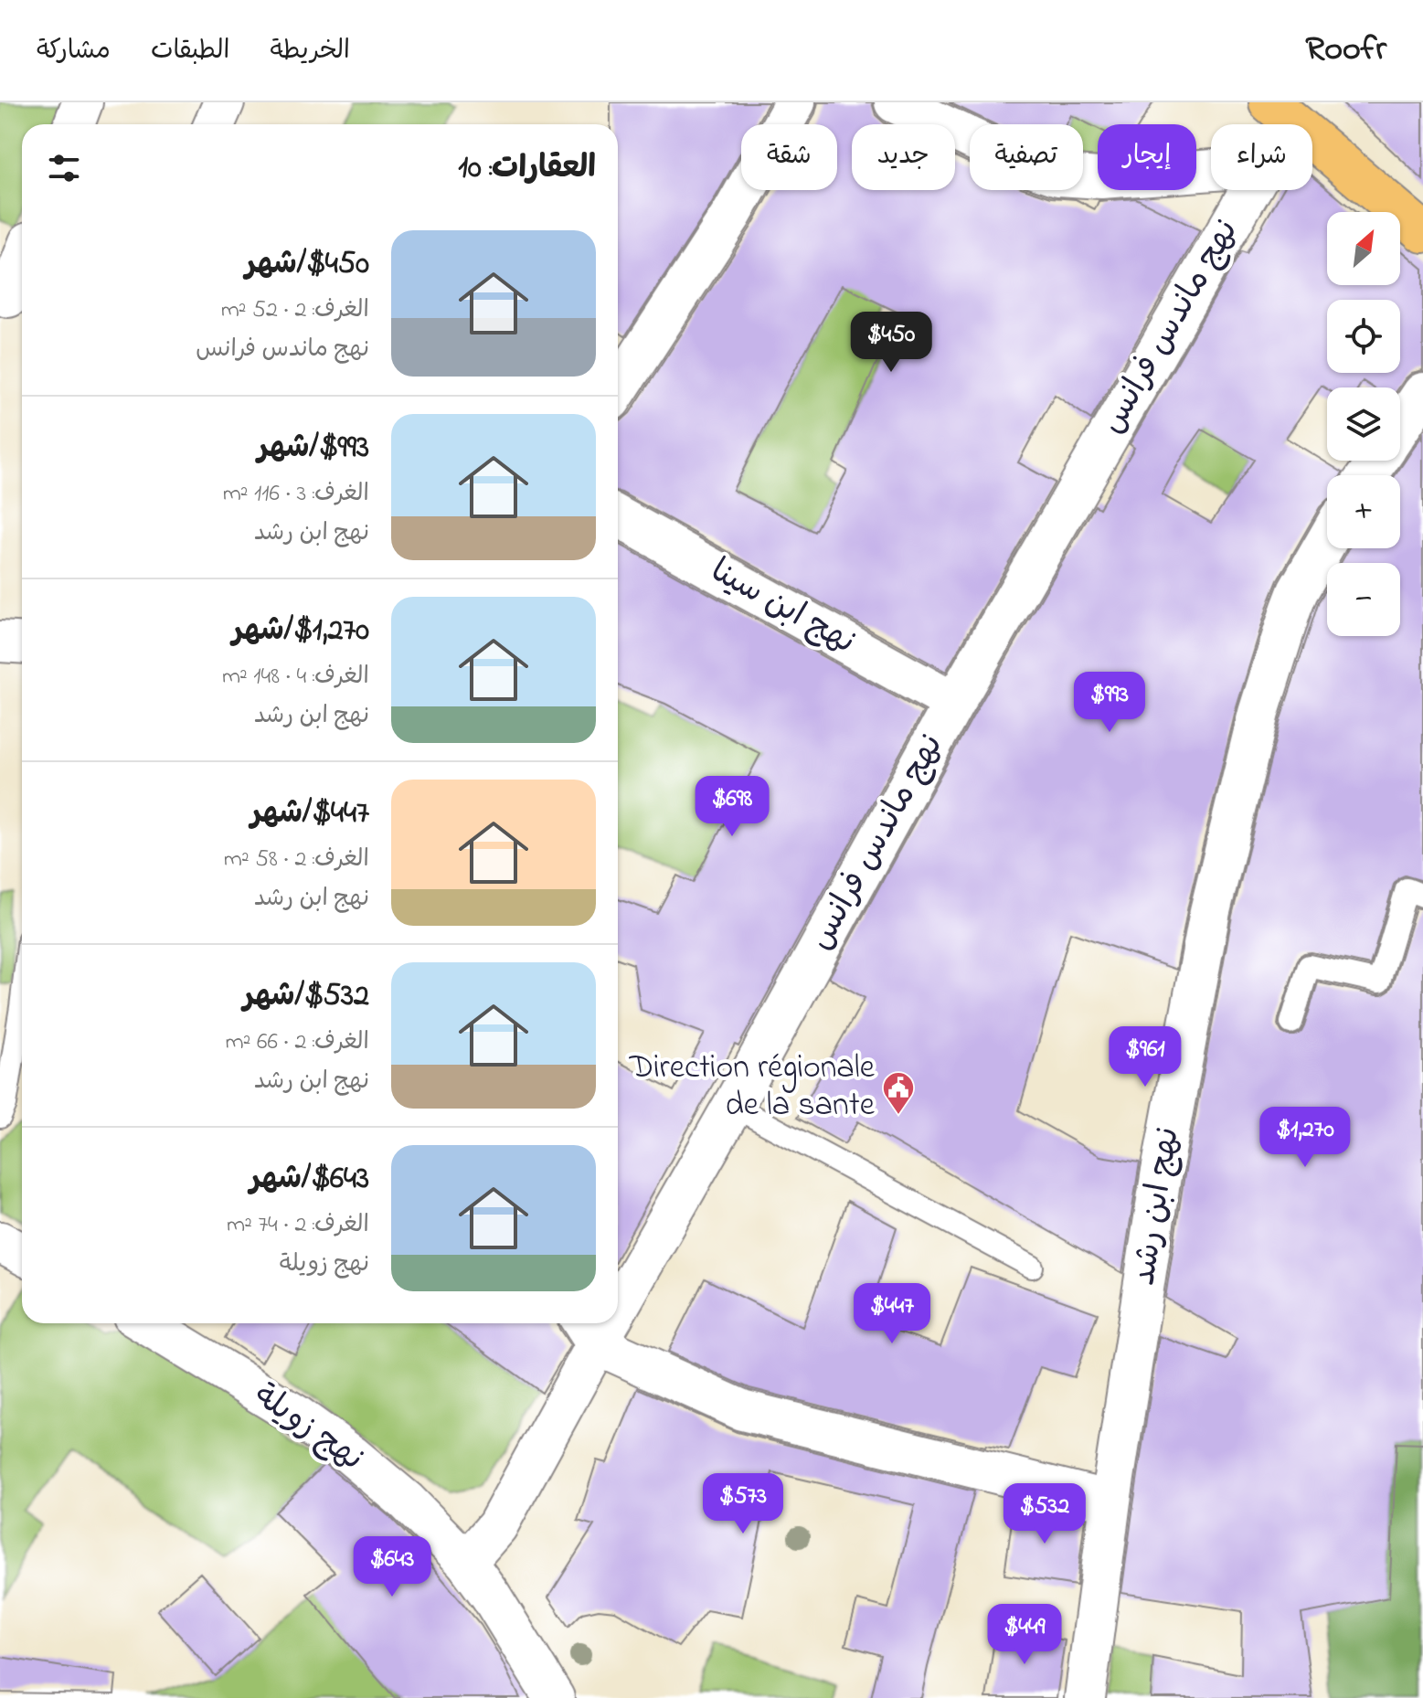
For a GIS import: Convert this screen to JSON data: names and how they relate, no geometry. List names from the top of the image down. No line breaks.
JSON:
{"streets":{"street":["نهج ماندس فرانس","نهج ابن سينا","نهج ابن رشد","نهج زويلة"]},"crossings":[["نهج ماندس فرانس","نهج ابن سينا"],["نهج ماندس فرانس","نهج زويلة"]],"places":{"public building":["Direction régionale de la sante"]},"north":"top right","page":{"header":"Roofr","nav":["الخريطة","الطبقات","مشاركة"],"chip":["شراء","إيجار","تصفية","جديد","شقة"],"heading":"العقارات: 10","map_buttons":["+","−"],"list":[{"name":"$450/شهر","note":"الغرف: 2 · 52 m² · نهج ماندس فرانس"},{"name":"$993/شهر","note":"الغرف: 3 · 116 m² · نهج ابن رشد"},{"name":"$1,270/شهر","note":"الغرف: 4 · 148 m² · نهج ابن رشد"},{"name":"$447/شهر","note":"الغرف: 2 · 58 m² · نهج ابن رشد"},{"name":"$532/شهر","note":"الغرف: 2 · 66 m² · نهج ابن رشد"},{"name":"$643/شهر","note":"الغرف: 2 · 74 m² · نهج زويلة"}],"price":["$450","$993","$698","$961","$1,270","$447","$573","$532","$643","$449"]}}
